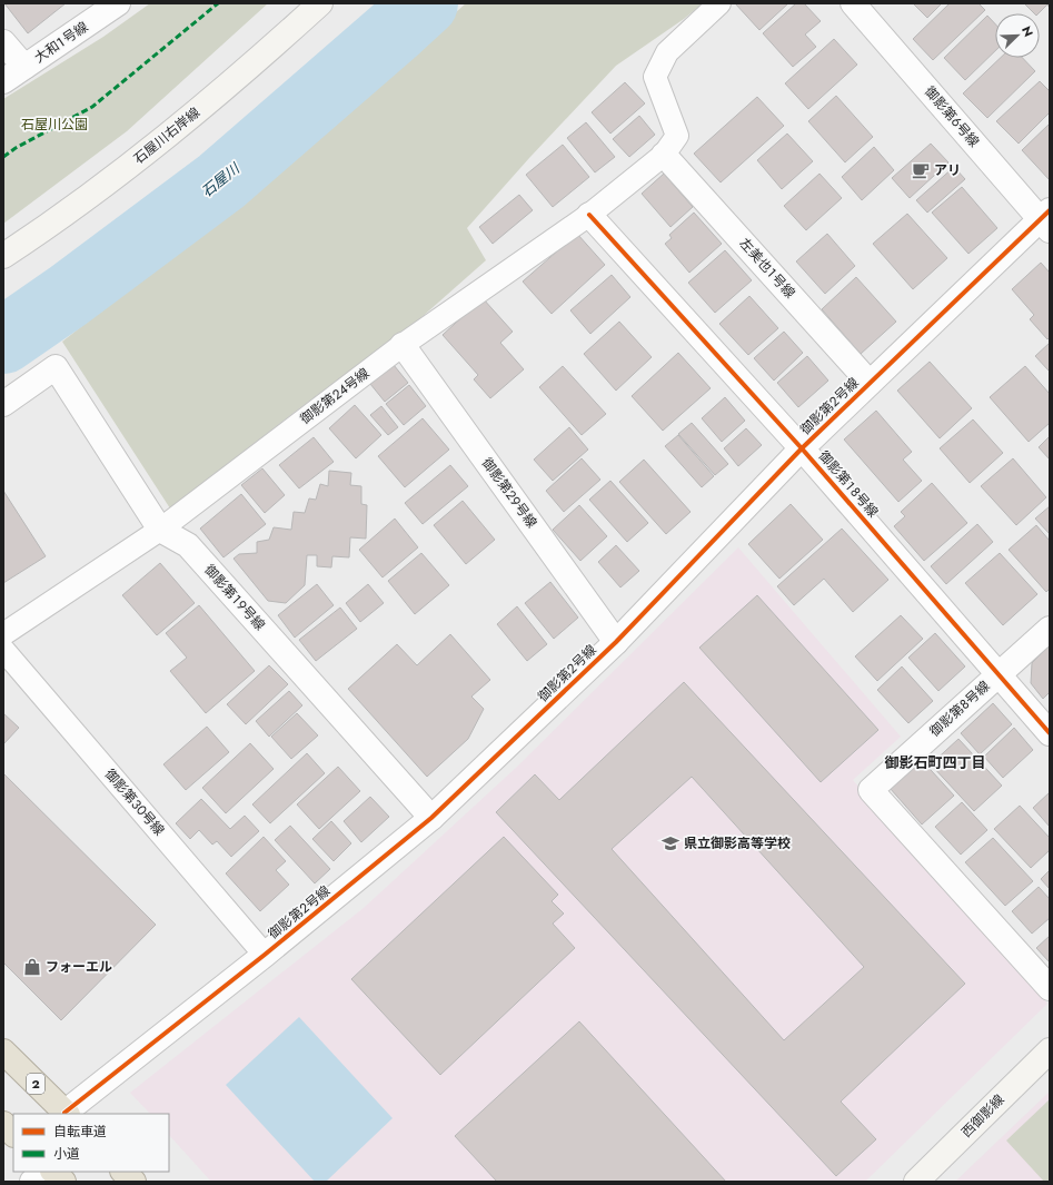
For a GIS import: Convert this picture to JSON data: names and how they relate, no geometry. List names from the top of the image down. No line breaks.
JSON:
{"streets":{"highway":["2"],"street":["大和１号線","御影第６号線","石屋川右岸線","左美也１号線","御影第２号線","御影第１８号線","御影第２９号線","御影第１９号線","御影第８号線","西御影線"],"lane":["御影第２４号線","御影第３０号線"]},"crossings":[["御影第６号線","御影第２号線"],["左美也１号線","御影第２４号線"],["左美也１号線","御影第２号線"],["御影第２４号線","御影第１８号線"],["御影第２４号線","御影第２９号線"],["御影第２４号線","御影第１９号線"],["御影第２号線","御影第１８号線"],["御影第２号線","御影第２９号線"],["御影第２号線","御影第１９号線"],["御影第２号線","御影第３０号線"],["御影第２号線","2"],["御影第１８号線","御影第８号線"]],"districts":["御影石町四丁目"],"water":["石屋川"],"parks":["石屋川公園"],"places":{"cafe":["アリ"],"school or university":["県立御影高等学校"],"shop":["フォーエル"]},"legend":["自転車道","小道"],"north":"top right"}
